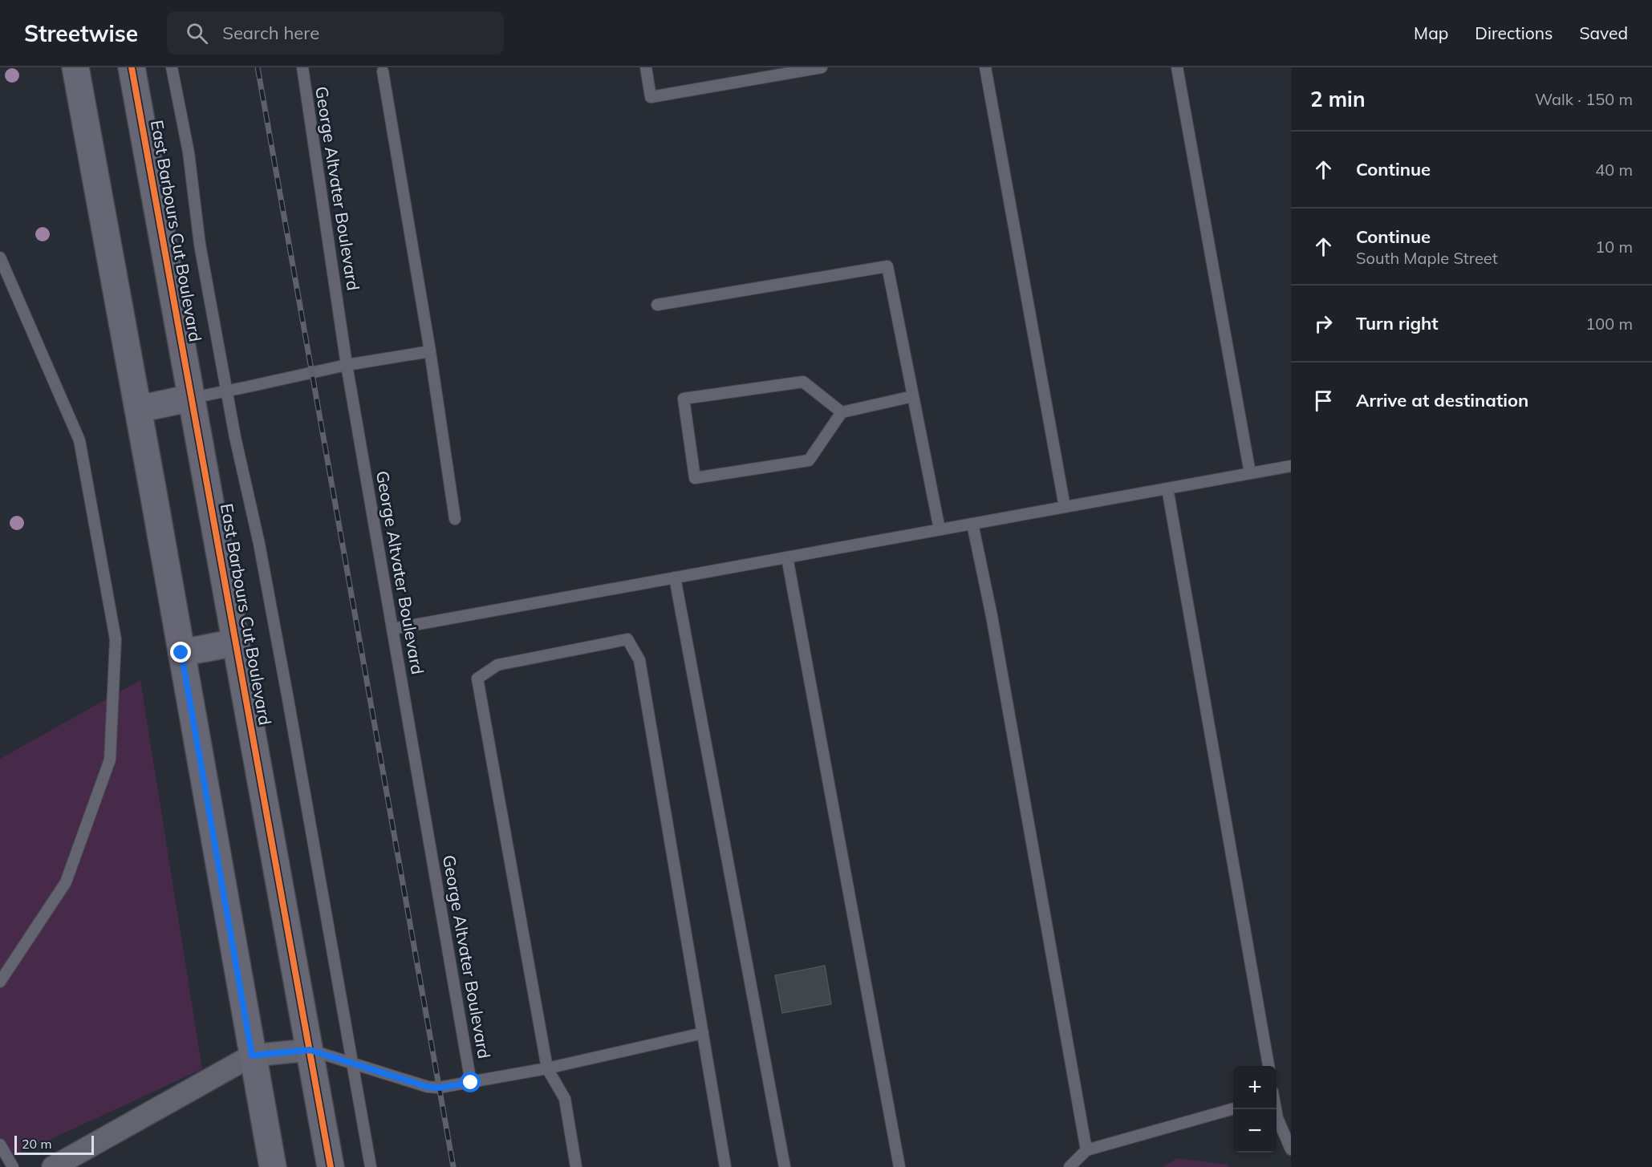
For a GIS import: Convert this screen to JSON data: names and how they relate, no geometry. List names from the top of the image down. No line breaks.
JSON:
{"streets":{"street":["East Barbours Cut Boulevard"],"lane":["George Altvater Boulevard"]},"scale_bar":"20 m","page":{"header":"Streetwise","search":"Search here","nav":["Map","Directions","Saved"],"heading":["2 min","Walk · 150 m"],"list":[["Continue","40 m"],["Continue","South Maple Street","10 m"],["Turn right","100 m"],"Arrive at destination"],"map_buttons":["+","−"],"scale":"20 m"}}
